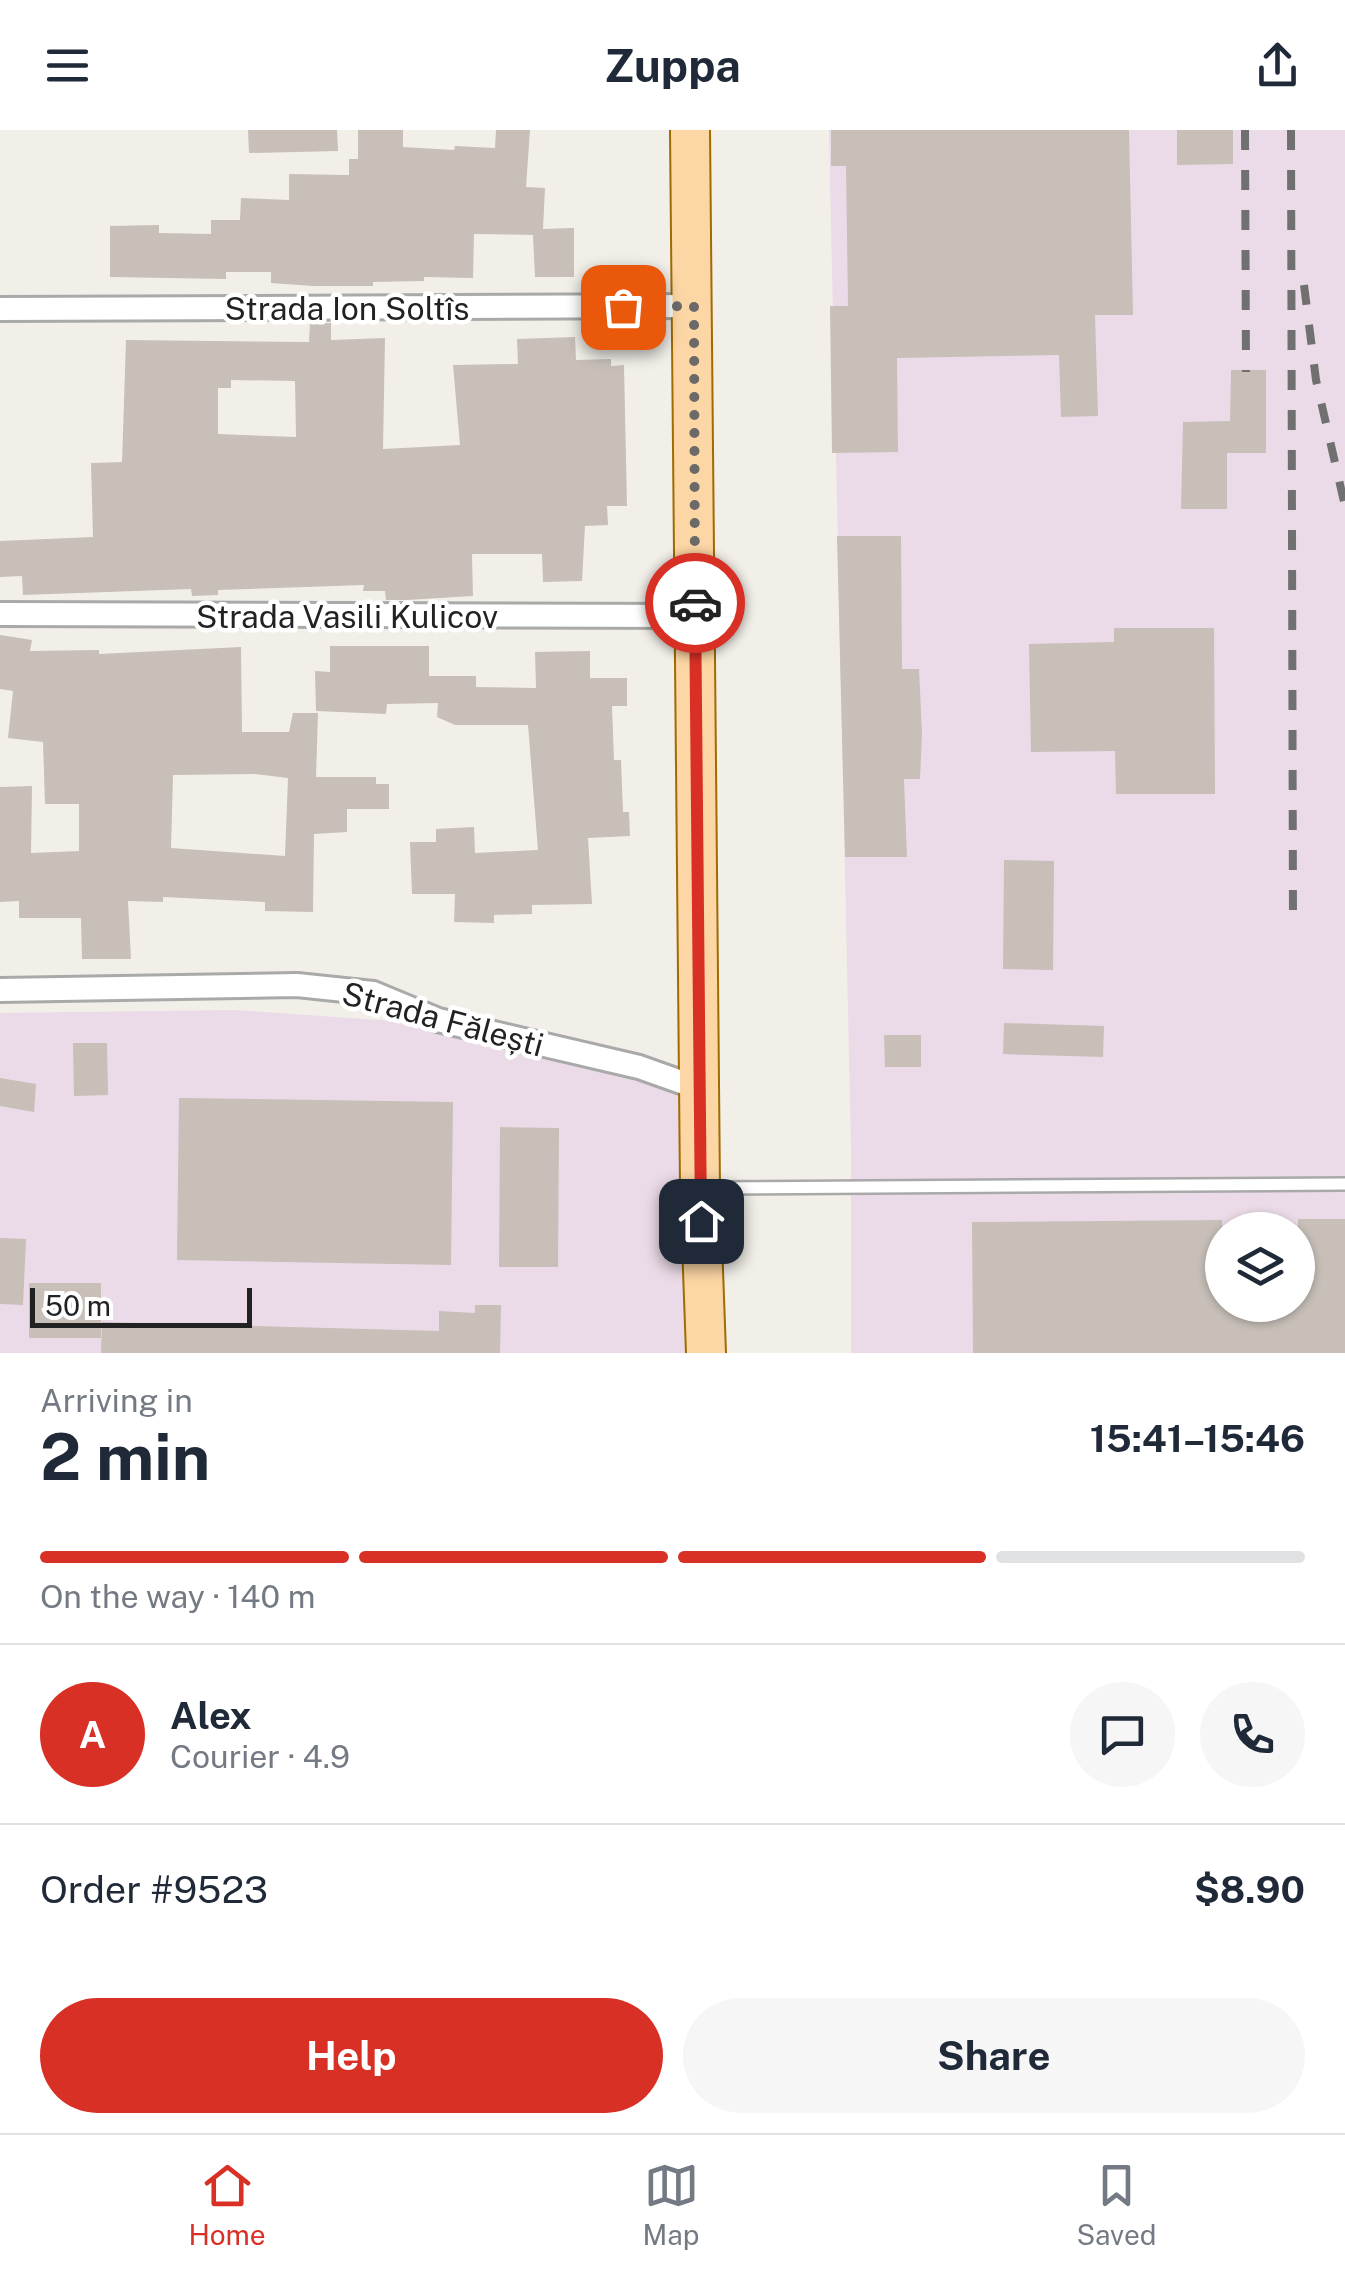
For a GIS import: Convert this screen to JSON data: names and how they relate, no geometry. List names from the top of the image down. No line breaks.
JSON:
{"streets":{"street":["Strada Ion Soltîs","Strada Vasili Kulicov","Strada Fălești"]},"scale_bar":"50 m","page":{"header":"Zuppa","scale":"50 m","heading":["2 min","Arriving in","15:41–15:46"],"panel":["Alex","Courier · 4.9","Order #9523","$8.90"],"bar":"On the way · 140 m","round":"A","buttons":["Help","Share"],"tabs":["Home","Map","Saved"]}}
